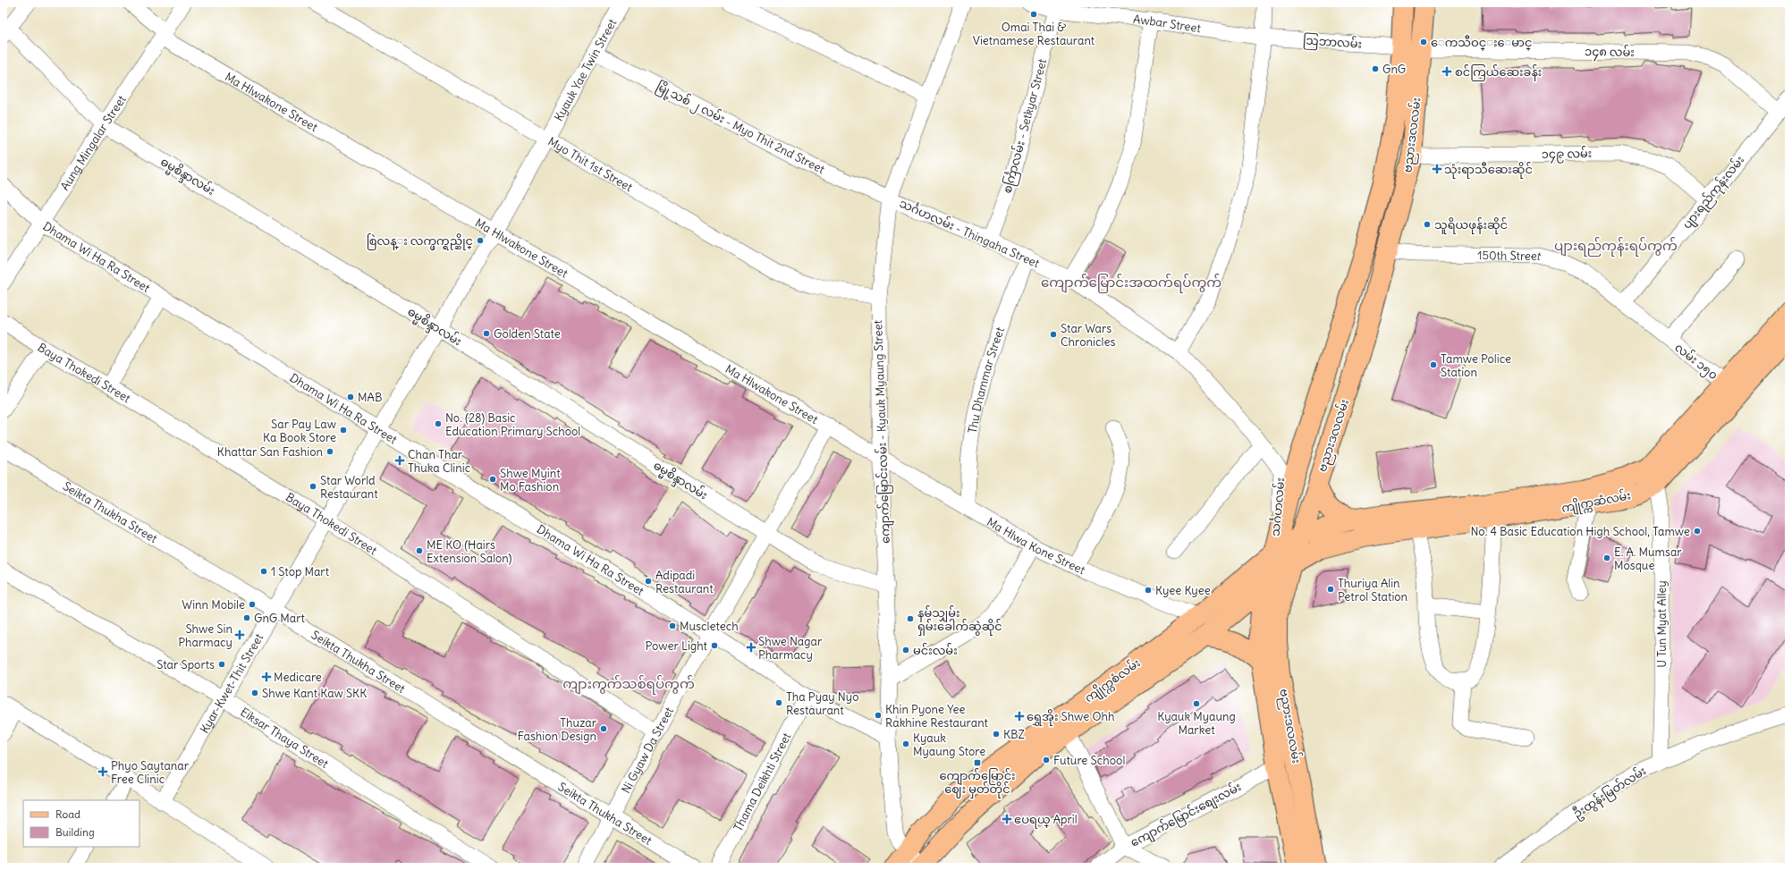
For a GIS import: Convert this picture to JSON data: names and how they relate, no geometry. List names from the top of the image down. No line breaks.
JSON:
{"streets":{"main road":["ဗညားဒလလမ်း","ကျိုက္ကဆံလမ်း","ကျိုက္ကစံလမ်း"],"street":["Awbar Street","ဩဘာလမ်း","၁၄၈ လမ်း","Kyauk Yae Twin Street","Ma Hlwakone Street","စင်္ကြာလမ်း - Setkyar Street","မြို့သစ် ၂ လမ်း - Myo Thit 2nd Street","Aung Mingalar Street","၁၄၉ လမ်း","Myo Thit 1st Street","ဓမ္မစိန္ဒာလမ်း","ပျားရည်ကုန်းလမ်း","သင်္ဂဟလမ်း - Thingaha Street","Dhama Wi Ha Ra Street","150th Street","လမ်း ၁၅၀","Baya Thokedi Street","Thu Dhammar Street","ကျောက်မြောင်းလမ်း - Kyauk Myaung Street","သင်္ဂဟလမ်း","Seikta Thukha Street","Ma Hlwa Kone Street","U Tun Myat Alley","Kyar-Kwet-Thit Street","Eiksar Thaya Street","Ni Gyaw Da Street","Thama Deikhti Street","ဦးထွန်းမြတ်လမ်း","ကျောက်မြောင်းစျေးလမ်း"]},"crossings":[["Awbar Street","ဩဘာလမ်း"],["Awbar Street","စင်္ကြာလမ်း - Setkyar Street"],["ဩဘာလမ်း","ဗညားဒလလမ်း"],["၁၄၈ လမ်း","ဗညားဒလလမ်း"],["၁၄၈ လမ်း","ပျားရည်ကုန်းလမ်း"],["Kyauk Yae Twin Street","Ma Hlwakone Street"],["Kyauk Yae Twin Street","မြို့သစ် ၂ လမ်း - Myo Thit 2nd Street"],["Kyauk Yae Twin Street","Myo Thit 1st Street"],["Kyauk Yae Twin Street","Kyar-Kwet-Thit Street"],["Ma Hlwakone Street","Aung Mingalar Street"],["Ma Hlwakone Street","ကျောက်မြောင်းလမ်း - Kyauk Myaung Street"],["Ma Hlwakone Street","Ma Hlwa Kone Street"],["Ma Hlwakone Street","Kyar-Kwet-Thit Street"],["Ma Hlwakone Street","Ni Gyaw Da Street"],["စင်္ကြာလမ်း - Setkyar Street","သင်္ဂဟလမ်း - Thingaha Street"],["မြို့သစ် ၂ လမ်း - Myo Thit 2nd Street","သင်္ဂဟလမ်း - Thingaha Street"],["မြို့သစ် ၂ လမ်း - Myo Thit 2nd Street","ကျောက်မြောင်းလမ်း - Kyauk Myaung Street"],["ဗညားဒလလမ်း","၁၄၉ လမ်း"],["ဗညားဒလလမ်း","150th Street"],["ဗညားဒလလမ်း","သင်္ဂဟလမ်း"],["ဗညားဒလလမ်း","ကျိုက္ကစံလမ်း"],["ဗညားဒလလမ်း","ကျောက်မြောင်းစျေးလမ်း"],["Aung Mingalar Street","ဓမ္မစိန္ဒာလမ်း"],["Aung Mingalar Street","Dhama Wi Ha Ra Street"],["၁၄၉ လမ်း","ပျားရည်ကုန်းလမ်း"],["Myo Thit 1st Street","ကျောက်မြောင်းလမ်း - Kyauk Myaung Street"],["ဓမ္မစိန္ဒာလမ်း","ကျောက်မြောင်းလမ်း - Kyauk Myaung Street"],["ဓမ္မစိန္ဒာလမ်း","Kyar-Kwet-Thit Street"],["ဓမ္မစိန္ဒာလမ်း","Ni Gyaw Da Street"],["ပျားရည်ကုန်းလမ်း","150th Street"],["သင်္ဂဟလမ်း - Thingaha Street","Thu Dhammar Street"],["သင်္ဂဟလမ်း - Thingaha Street","ကျောက်မြောင်းလမ်း - Kyauk Myaung Street"],["သင်္ဂဟလမ်း - Thingaha Street","သင်္ဂဟလမ်း"],["Dhama Wi Ha Ra Street","ကျောက်မြောင်းလမ်း - Kyauk Myaung Street"],["Dhama Wi Ha Ra Street","Kyar-Kwet-Thit Street"],["Dhama Wi Ha Ra Street","Ni Gyaw Da Street"],["Dhama Wi Ha Ra Street","Thama Deikhti Street"],["150th Street","လမ်း ၁၅၀"],["လမ်း ၁၅၀","ကျိုက္ကဆံလမ်း"],["Baya Thokedi Street","Kyar-Kwet-Thit Street"],["Baya Thokedi Street","Ni Gyaw Da Street"],["Thu Dhammar Street","Ma Hlwa Kone Street"],["ကျောက်မြောင်းလမ်း - Kyauk Myaung Street","Ma Hlwa Kone Street"],["ကျောက်မြောင်းလမ်း - Kyauk Myaung Street","ကျိုက္ကစံလမ်း"],["ကျိုက္ကဆံလမ်း","U Tun Myat Alley"],["ကျိုက္ကဆံလမ်း","ကျိုက္ကစံလမ်း"],["သင်္ဂဟလမ်း","ကျိုက္ကစံလမ်း"],["Seikta Thukha Street","Kyar-Kwet-Thit Street"],["Seikta Thukha Street","Ni Gyaw Da Street"],["Ma Hlwa Kone Street","ကျိုက္ကစံလမ်း"],["U Tun Myat Alley","ဦးထွန်းမြတ်လမ်း"],["Kyar-Kwet-Thit Street","Eiksar Thaya Street"]],"districts":["ပျားရည်ကုန်းရပ်ကွက်","ကျောက်မြောင်းအထက်ရပ်ကွက်","ကျားကွက်သစ်ရပ်ကွက်"],"places":{"other":["Omai Thai & Vietnamese Restaurant","ေကသီဝင္းေမာင္","GnG","သူရိယဖုန်းဆိုင်","စြဲလန္း လက္ဖက္ရည္ဆိုင္","Golden State","Star Wars Chronicles","Tamwe Police Station","MAB","No. (28) Basic Education Primary School","Sar Pay Law Ka Book Store","Khattar San Fashion","Shwe Myint Mo Fashion","Star World Restaurant","No. 4 Basic Education High School, Tamwe","ME KO (Hairs Extension Salon)","E. A. Mumsar Mosque","1 Stop Mart","Adipadi Restaurant","Thuriya Alin Petrol Station","Kyee Kyee","Winn Mobile","GnG Mart","နမ့်သျှမ်း ရှမ်းခေါက်ဆွဲဆိုင်","Muscletech","Power Light","မင်းလမ်း","Star Sports","Shwe Kant Kaw SKK","Tha Pyay Nyo Restaurant","Kyauk Myaung Market","Khin Pyone Yee Rakhine Restaurant","Thuzar Fashion Design","KBZ","Kyauk Myaung Store","Future School"],"health":["စင်ကြယ်ဆေးခန်း","သုံးရာသီဆေးဆိုင်","Chan Thar Thuka Clinic","Shwe Sin Pharmacy","Shwe Nagar Pharmacy","Medicare","ရွှေအိုး Shwe Ohh","Phyo Saytanar Free Clinic","ဧပရယ္ April"],"transit":["ကျောက်မြောင်း ဈေး မှတ်တိုင်"]},"legend":["Road","Building"]}
